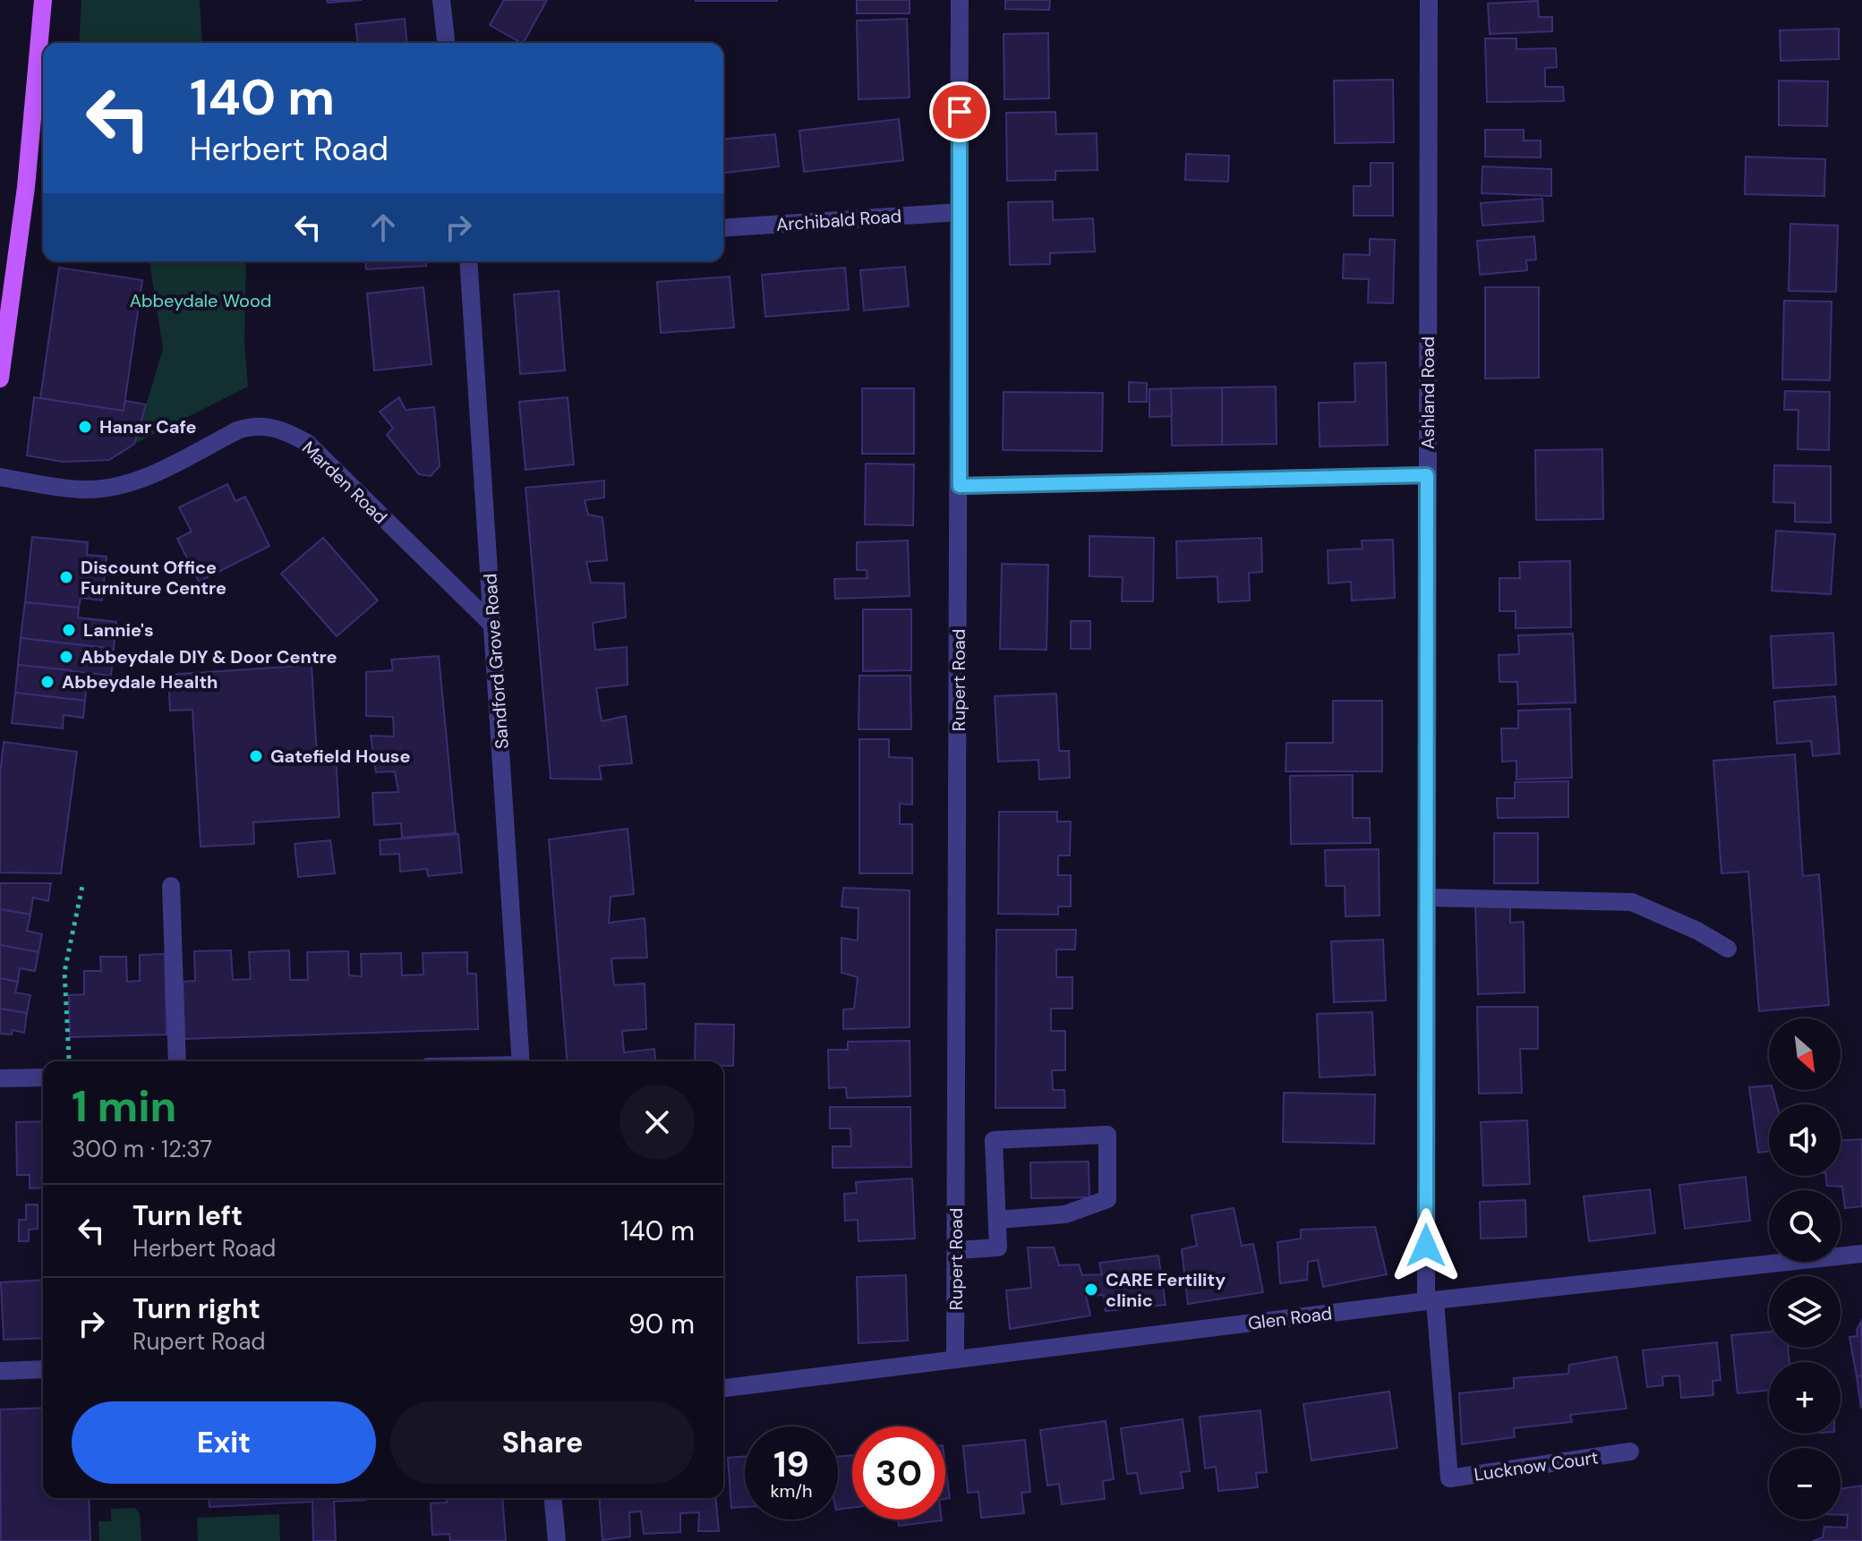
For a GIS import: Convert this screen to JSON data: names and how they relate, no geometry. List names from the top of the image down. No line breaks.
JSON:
{"streets":{"street":["Archibald Road","Ashland Road","Marden Road","Sandford Grove Road","Rupert Road","Glen Road","Lucknow Court"]},"crossings":[["Archibald Road","Rupert Road"],["Ashland Road","Glen Road"],["Ashland Road","Lucknow Court"],["Marden Road","Sandford Grove Road"],["Rupert Road","Glen Road"],["Glen Road","Lucknow Court"]],"parks":["Abbeydale Wood"],"places":["Hanar Cafe","Discount Office Furniture Centre","Lannie's","Abbeydale DIY & Door Centre","Abbeydale Health","Gatefield House","CARE Fertility clinic"],"north":"bottom right","page":{"turn":["140 m","Herbert Road"],"map_buttons":["+","−"],"heading":["1 min","300 m · 12:37"],"list":[{"name":"Turn left","note":"Herbert Road","value":"140 m"},{"name":"Turn right","note":"Rupert Road","value":"90 m"}],"buttons":["Exit","Share"],"speed":"19 km/h","limit":"30"}}
